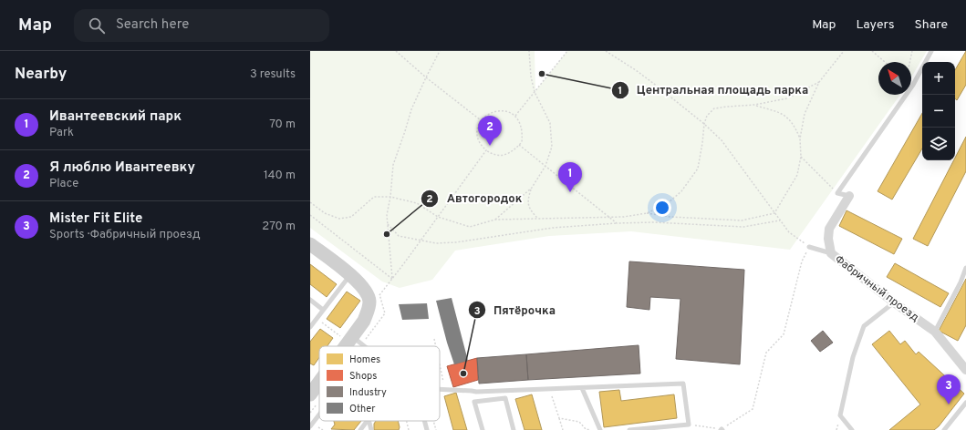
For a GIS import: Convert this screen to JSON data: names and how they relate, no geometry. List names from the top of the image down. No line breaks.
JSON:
{"streets":{"street":["Фабричный проезд"]},"places":["Центральная площадь парка","Автогородок","Пятёрочка"],"legend":["Homes","Shops","Industry","Other"],"north":"top left","page":{"header":"Map","search":"Search here","nav":["Map","Layers","Share"],"heading":["Nearby","3 results"],"map_buttons":["+","−"],"list":[{"mark":"1","name":"Ивантеевский парк","note":"Park","value":"70 m"},{"mark":"2","name":"Я люблю Ивантеевку","note":"Place","value":"140 m"},{"mark":"3","name":"Mister Fit Elite","note":"Sports · Фабричный проезд","value":"270 m"}],"pins":["2","1","3"]}}
